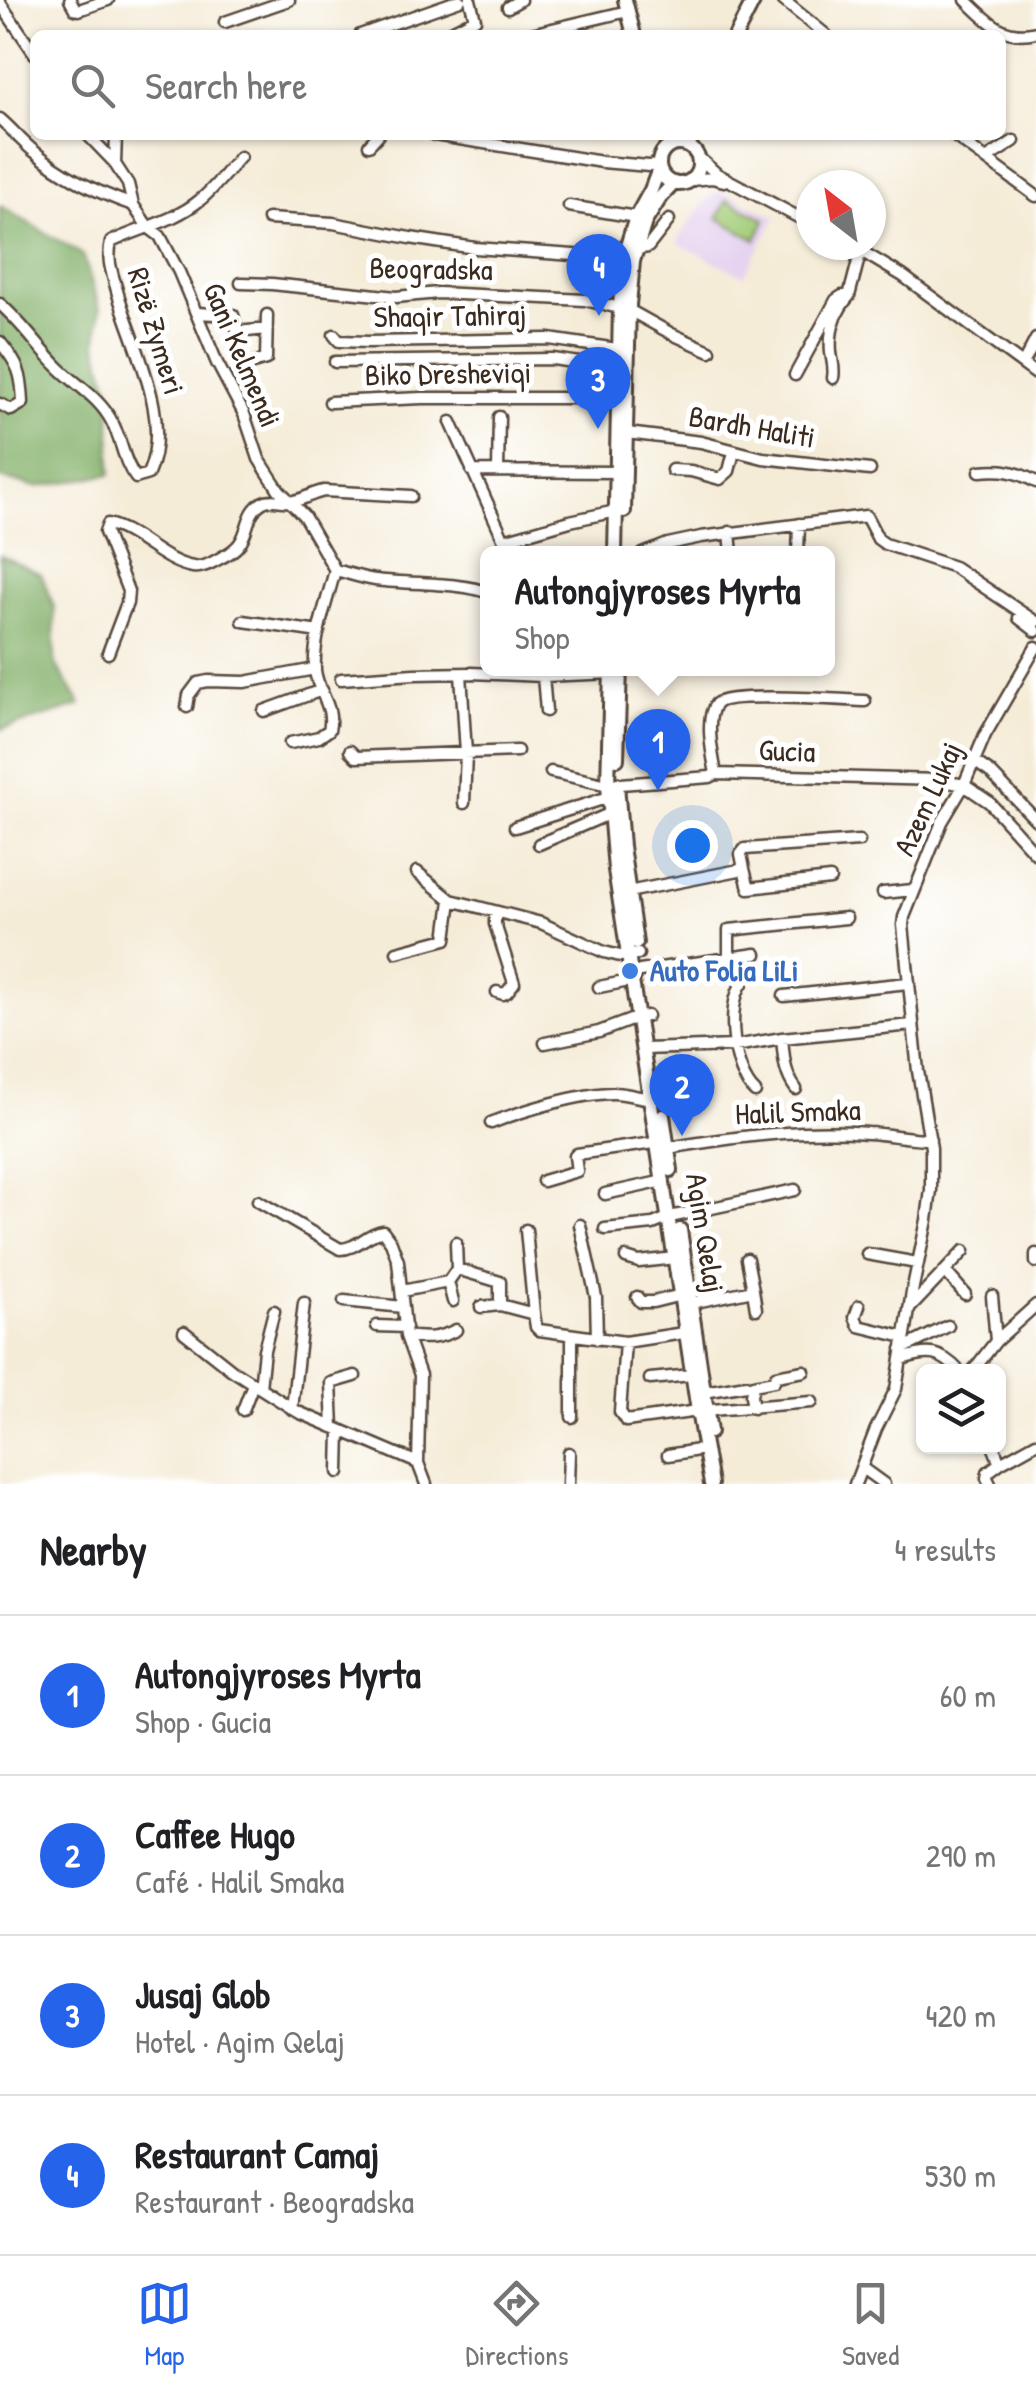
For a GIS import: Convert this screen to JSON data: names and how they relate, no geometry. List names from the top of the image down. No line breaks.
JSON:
{"streets":{"main road":["Agim Qelaj"],"street":["Beogradska","Shaqir Tahiraj","Rizë Zymeri","Gani Kelmendi","Biko Dresheviqi","Bardh Haliti","Gucia","Azem Lukaj","Halil Smaka"]},"crossings":[["Rizë Zymeri","Gani Kelmendi"],["Gucia","Azem Lukaj"],["Gucia","Agim Qelaj"],["Azem Lukaj","Halil Smaka"],["Halil Smaka","Agim Qelaj"]],"places":["Auto Folia LiLi"],"north":"top left","page":{"search":"Search here","pins":["4","3","1","2"],"popup":["Autongjyroses Myrta","Shop"],"heading":["Nearby","4 results"],"list":[{"mark":"1","name":"Autongjyroses Myrta","note":"Shop · Gucia","value":"60 m"},{"mark":"2","name":"Caffee Hugo","note":"Café · Halil Smaka","value":"290 m"},{"mark":"3","name":"Jusaj Glob","note":"Hotel · Agim Qelaj","value":"420 m"},{"mark":"4","name":"Restaurant Camaj","note":"Restaurant · Beogradska","value":"530 m"}],"nav":["Map","Directions","Saved"]}}
